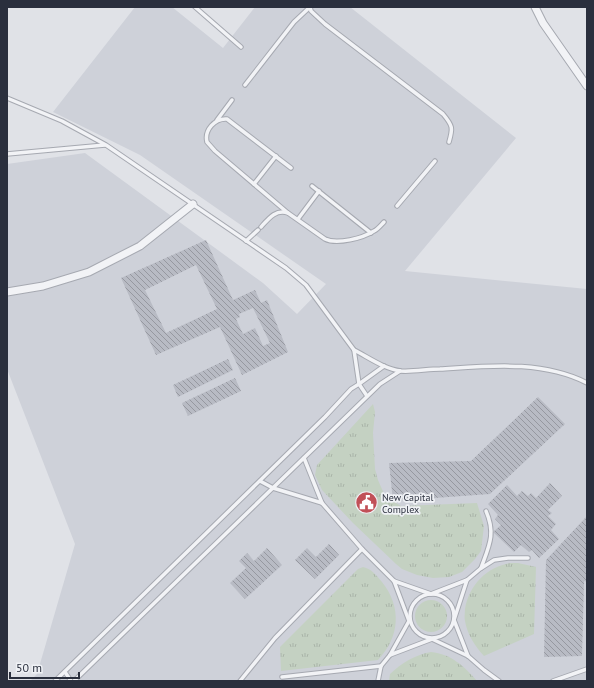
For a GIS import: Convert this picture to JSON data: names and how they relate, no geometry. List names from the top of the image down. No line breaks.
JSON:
{"places":{"public building":["New Capital Complex"]},"scale_bar":"50 m"}
